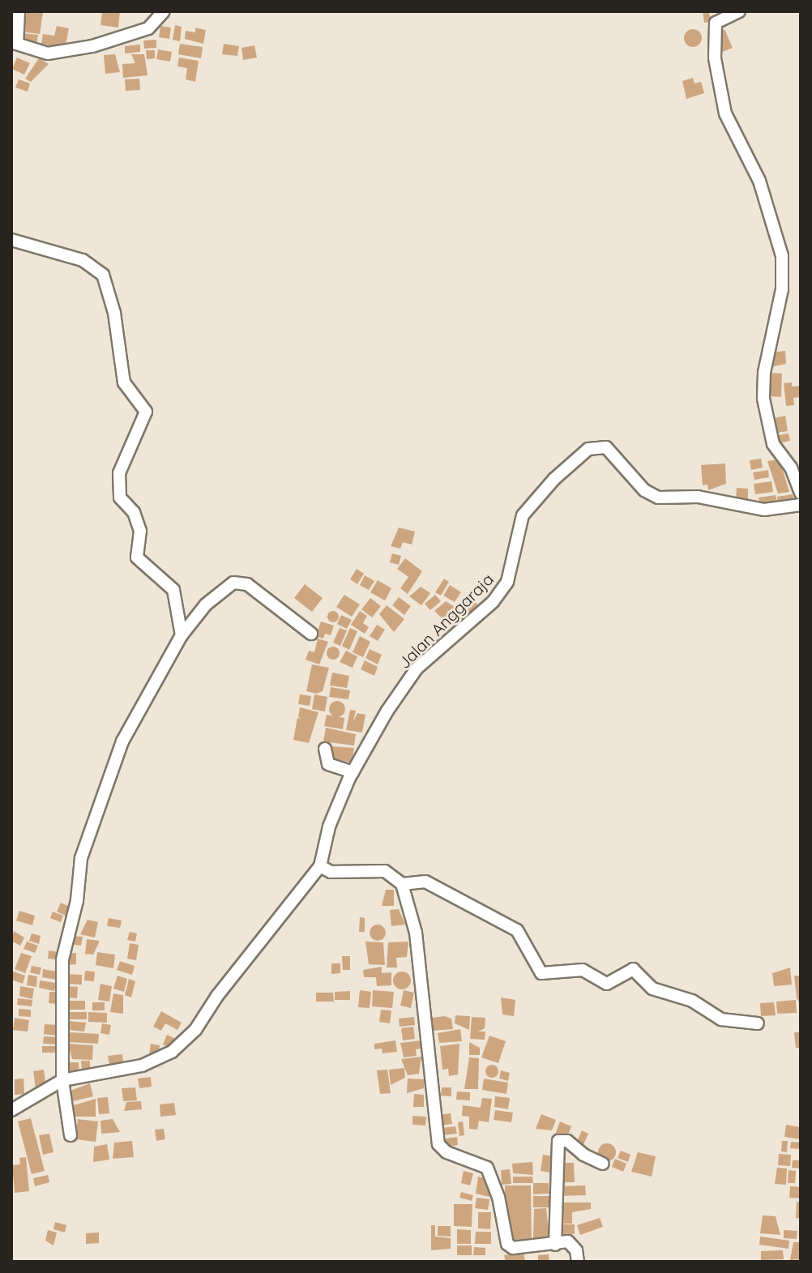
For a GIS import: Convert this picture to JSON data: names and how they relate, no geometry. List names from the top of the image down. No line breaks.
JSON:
{"streets":{"street":["Jalan Anggaraja"]}}
